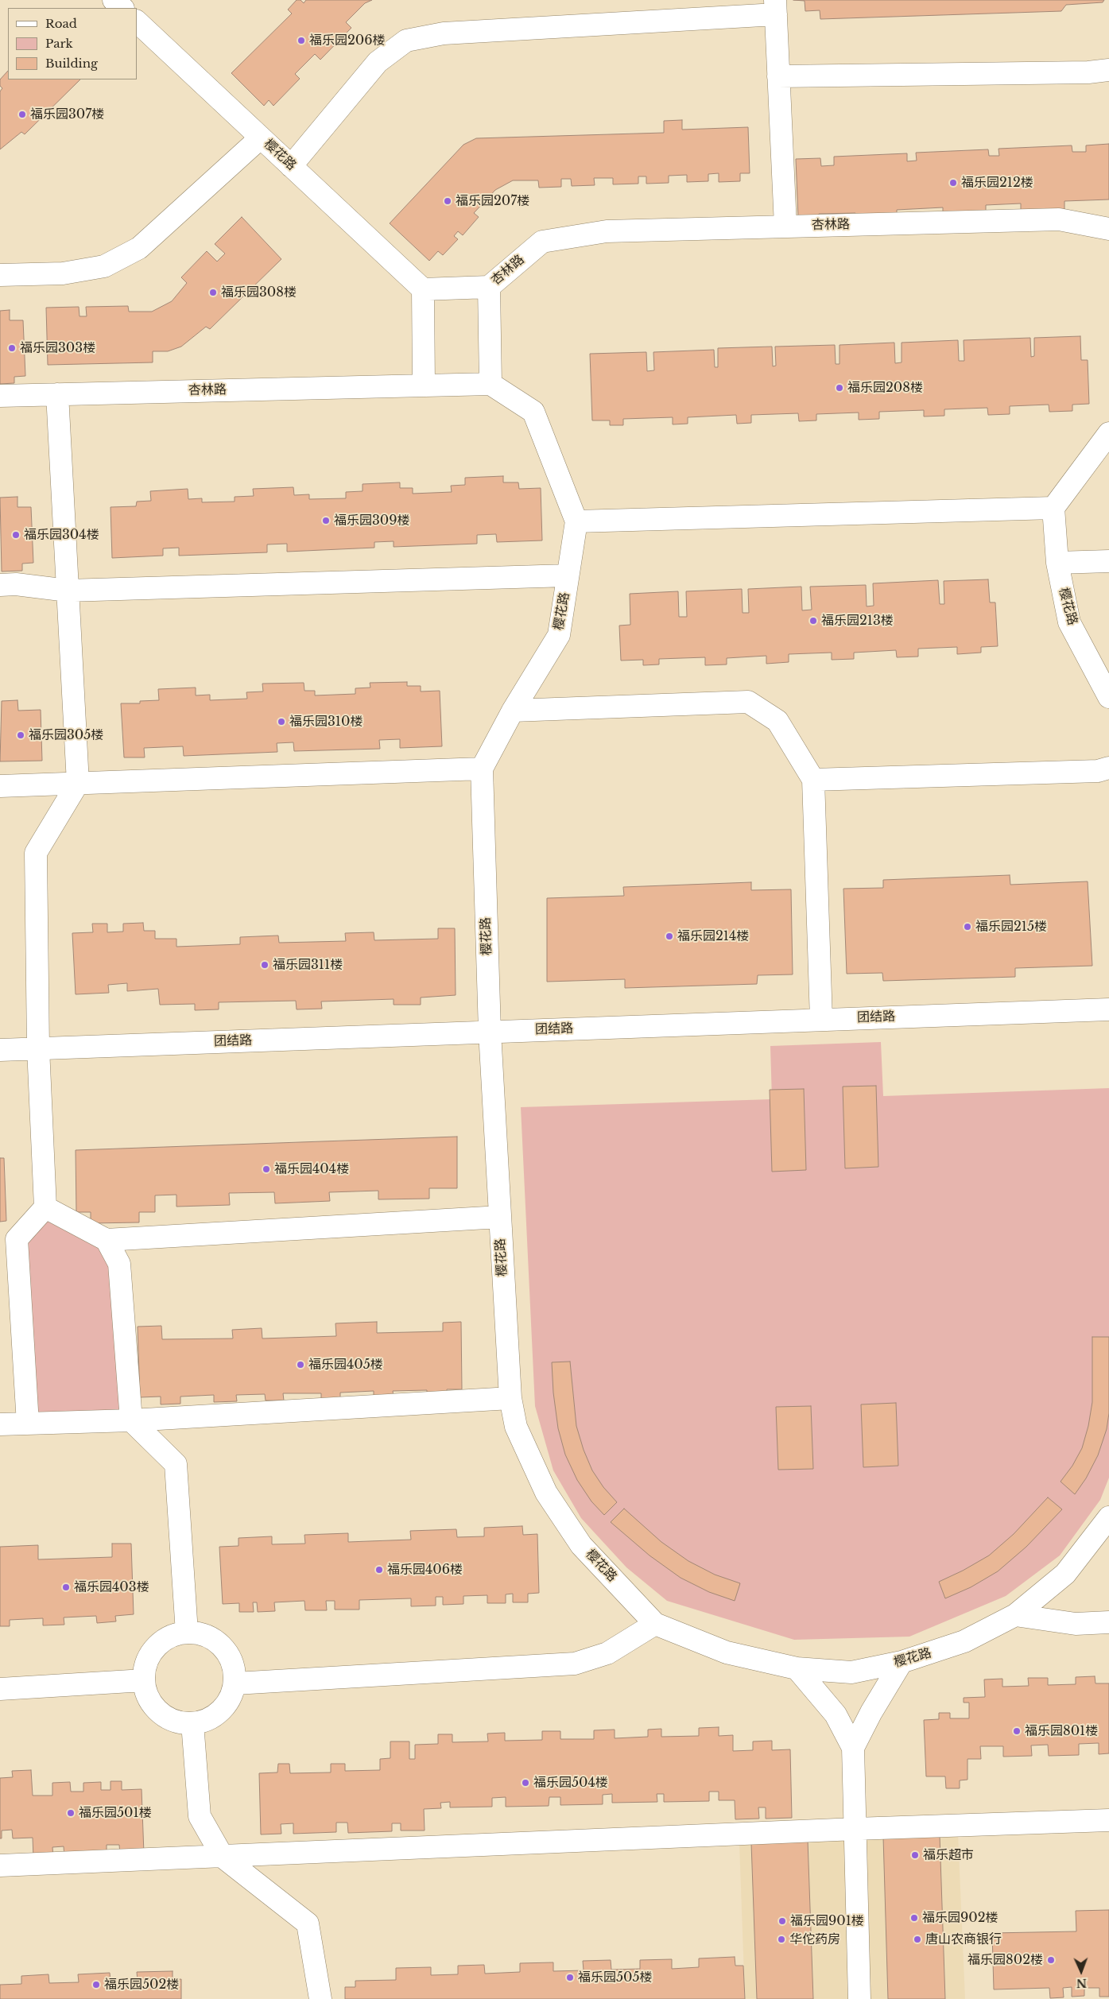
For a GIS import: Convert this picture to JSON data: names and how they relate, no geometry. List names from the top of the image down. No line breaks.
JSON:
{"streets":{"street":["樱花路","杏林路","团结路"]},"crossings":[["樱花路","团结路"]],"places":["福乐园206楼","福乐园307楼","福乐园212楼","福乐园207楼","福乐园308楼","福乐园303楼","福乐园208楼","福乐园309楼","福乐园304楼","福乐园213楼","福乐园310楼","福乐园305楼","福乐园215楼","福乐园214楼","福乐园311楼","福乐园404楼","福乐园405楼","福乐园406楼","福乐园403楼","福乐园801楼","福乐园504楼","福乐园501楼","福乐超市","福乐园902楼","福乐园901楼","华佗药房","唐山农商银行","福乐园802楼","福乐园505楼","福乐园502楼"],"legend":["Road","Park","Building"],"north":"bottom"}
